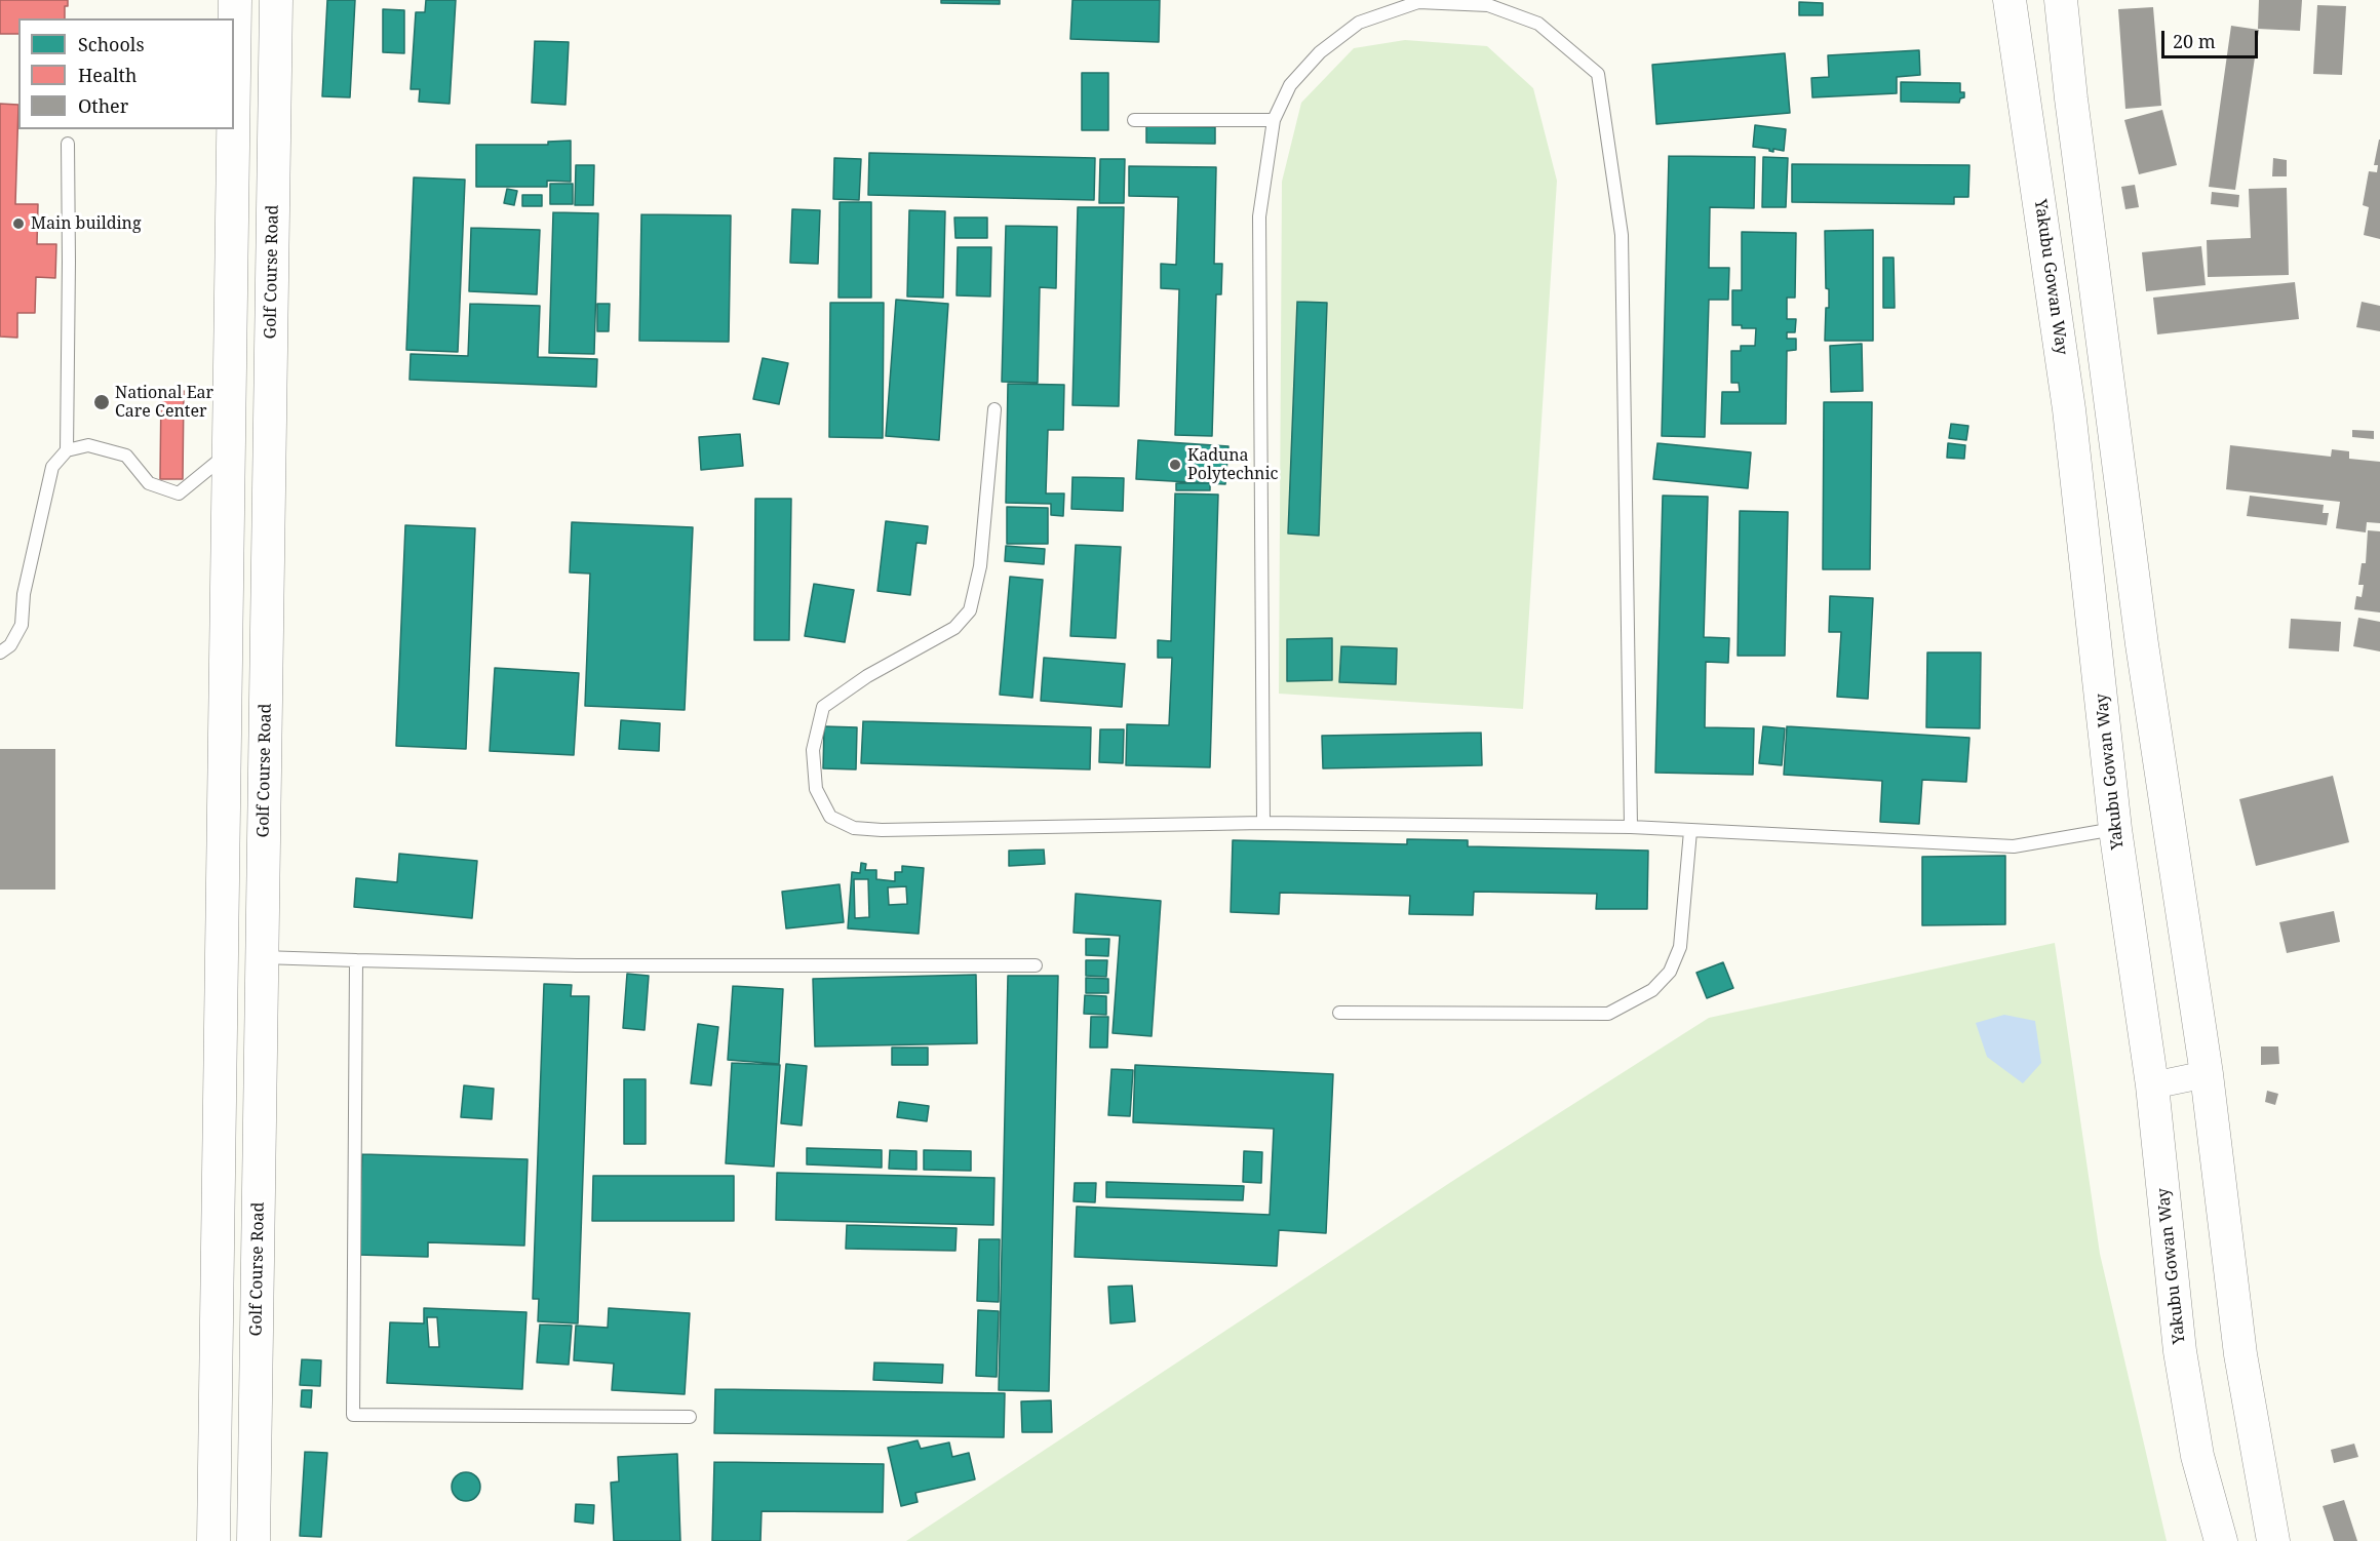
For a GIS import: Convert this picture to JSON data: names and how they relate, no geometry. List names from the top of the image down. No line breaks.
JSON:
{"streets":{"street":["Golf Course Road","Yakubu Gowan Way"]},"places":["Main building","National Ear Care Center","Kaduna Polytechnic"],"legend":["Schools","Health","Other"],"scale_bar":"20 m"}
